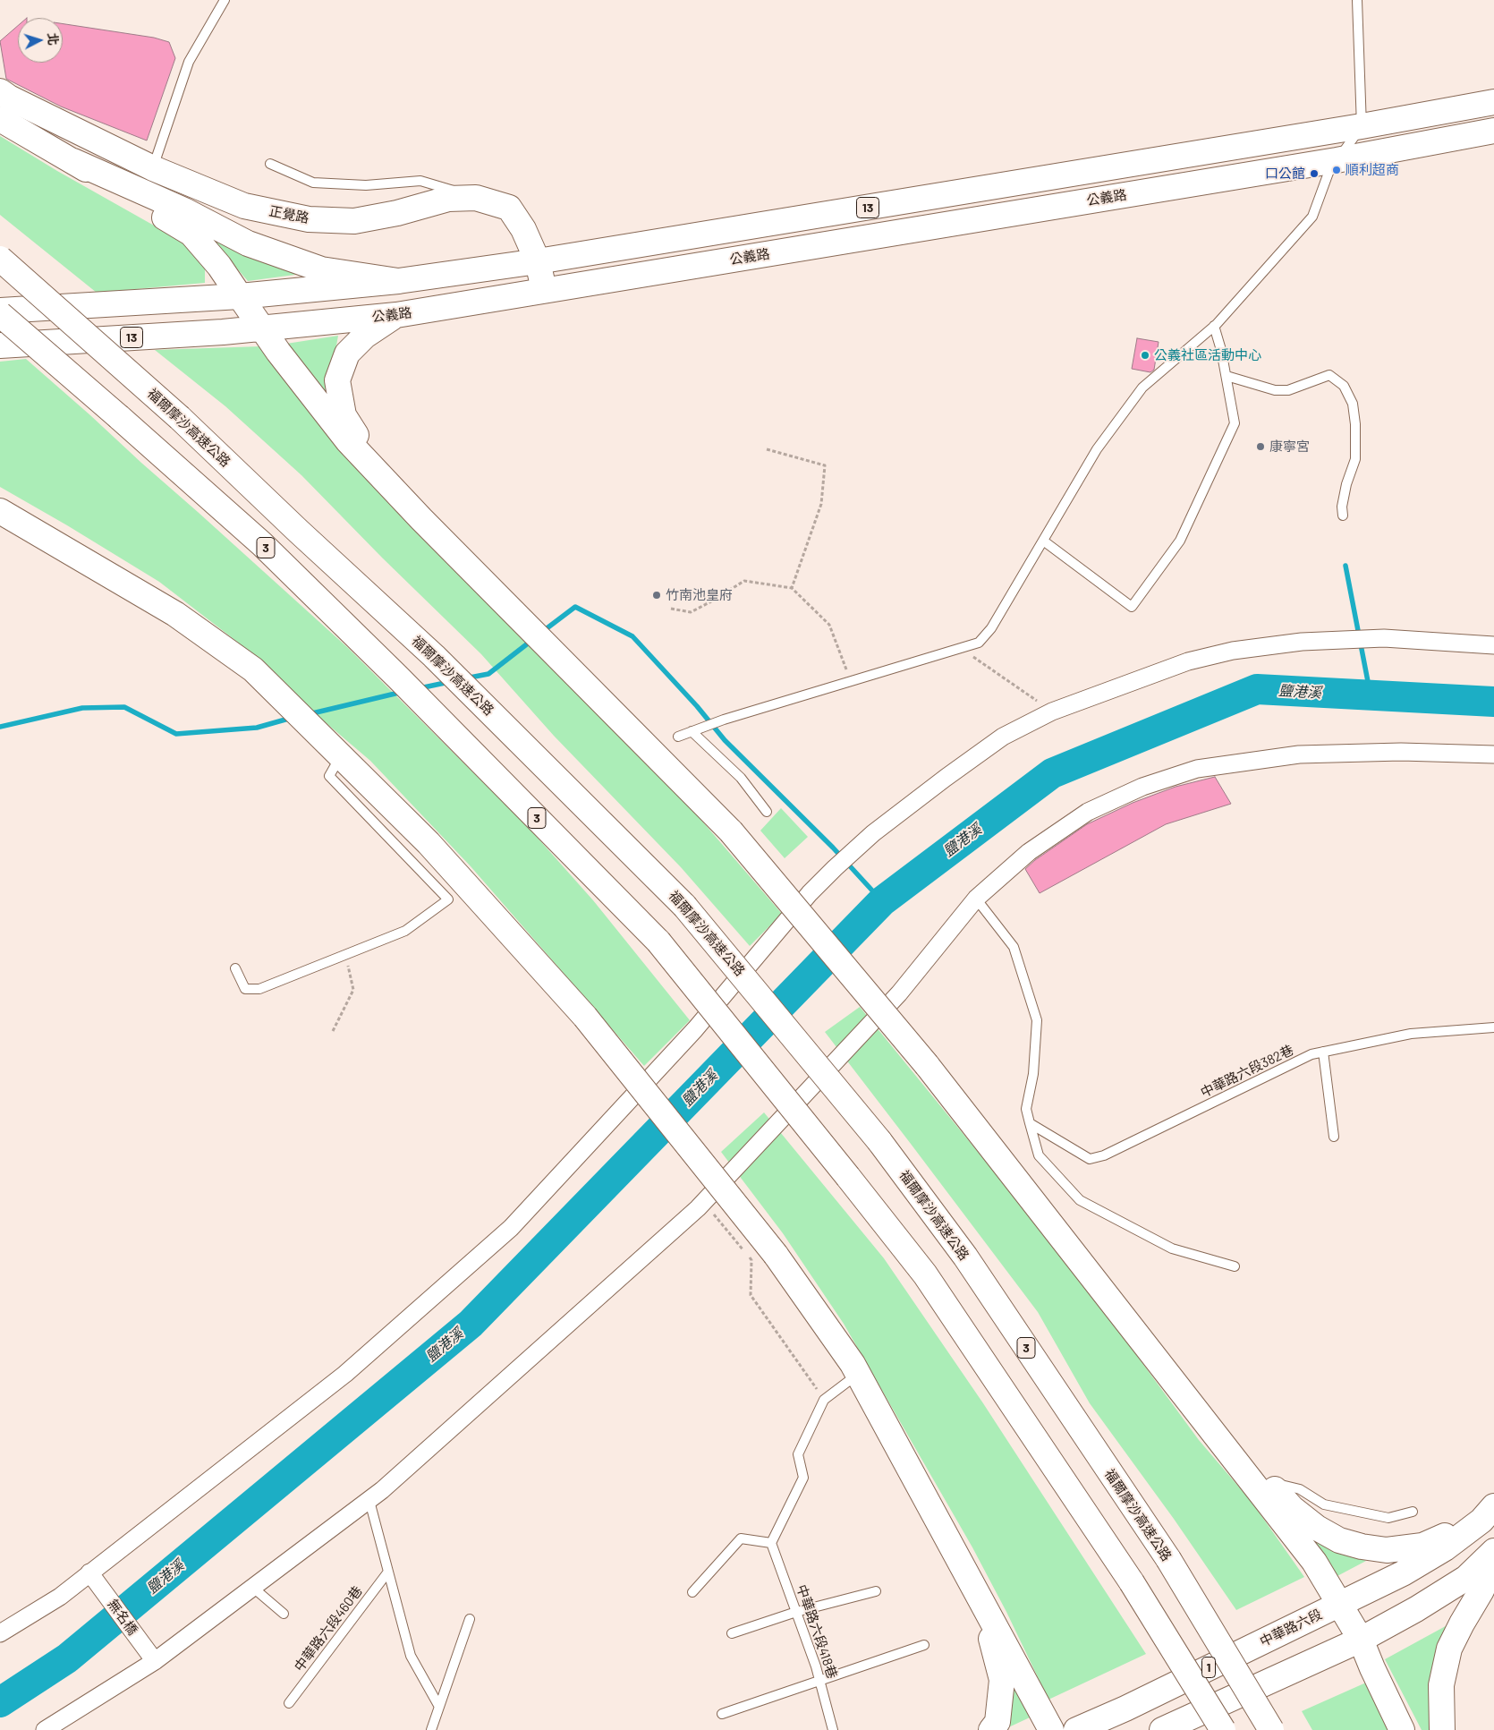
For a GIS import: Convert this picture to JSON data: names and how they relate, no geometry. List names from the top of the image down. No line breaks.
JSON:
{"streets":{"main road":["公義路","13","正覺路","福爾摩沙高速公路","3","中華路六段","1"],"street":["無名橋"],"lane":["中華路六段382巷","中華路六段460巷","中華路六段418巷"]},"crossings":[["公義路","正覺路"],["13","正覺路"]],"water":["鹽港溪"],"places":["順利超商","口公館","公義社區活動中心","康寧宮","竹南池皇府"],"north":"right"}
